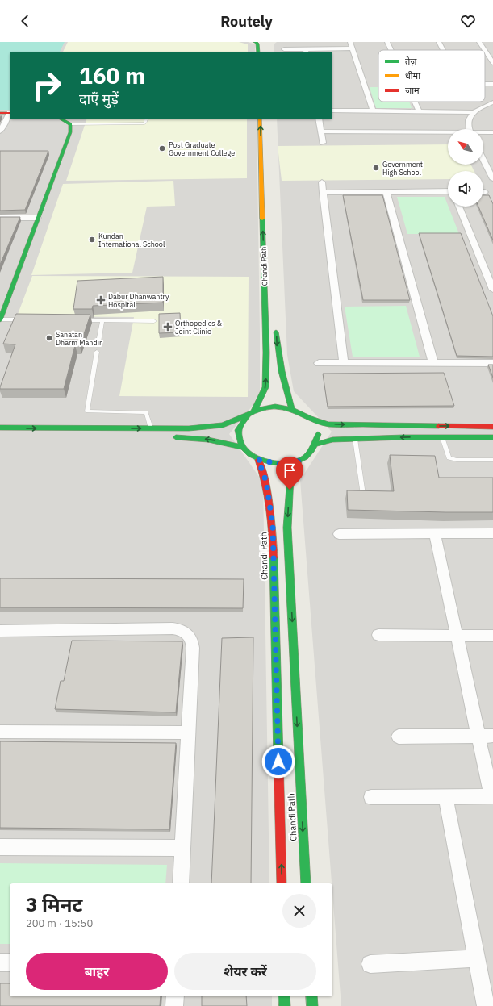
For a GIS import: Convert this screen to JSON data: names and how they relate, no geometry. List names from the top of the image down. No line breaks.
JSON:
{"streets":{"main road":["Chandi Path"]},"places":{"other":["Post Graduate Government College","Government High School","Kundan International School","Sanatan Dharm Mandir"],"health":["Dabur Dhanwantry Hospital","Orthopedics & Joint Clinic"]},"legend":["तेज़","धीमा","जाम"],"north":"top left","page":{"header":"Routely","turn":["160 m","दाएँ मुड़ें"],"heading":["3 मिनट","200 m · 15:50"],"buttons":["बाहर","शेयर करें"]}}
